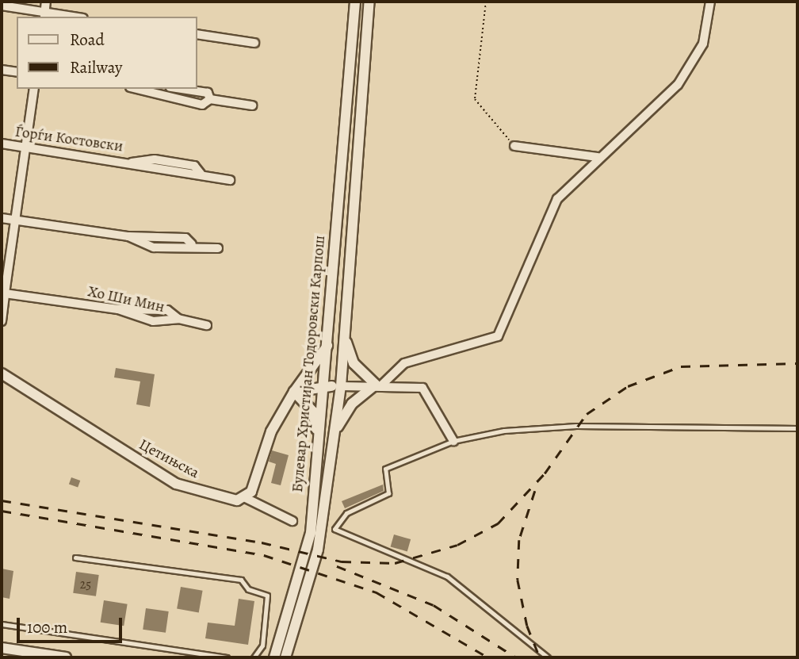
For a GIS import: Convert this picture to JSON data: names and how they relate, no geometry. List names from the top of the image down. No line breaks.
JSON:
{"streets":{"street":["Ѓoрѓи Костовски","Хо Ши Мин","Булевар Христијан Тодоровски Карпош","Цетињска"]},"house_numbers":["25"],"legend":["Road","Railway"],"scale_bar":"100 m"}
